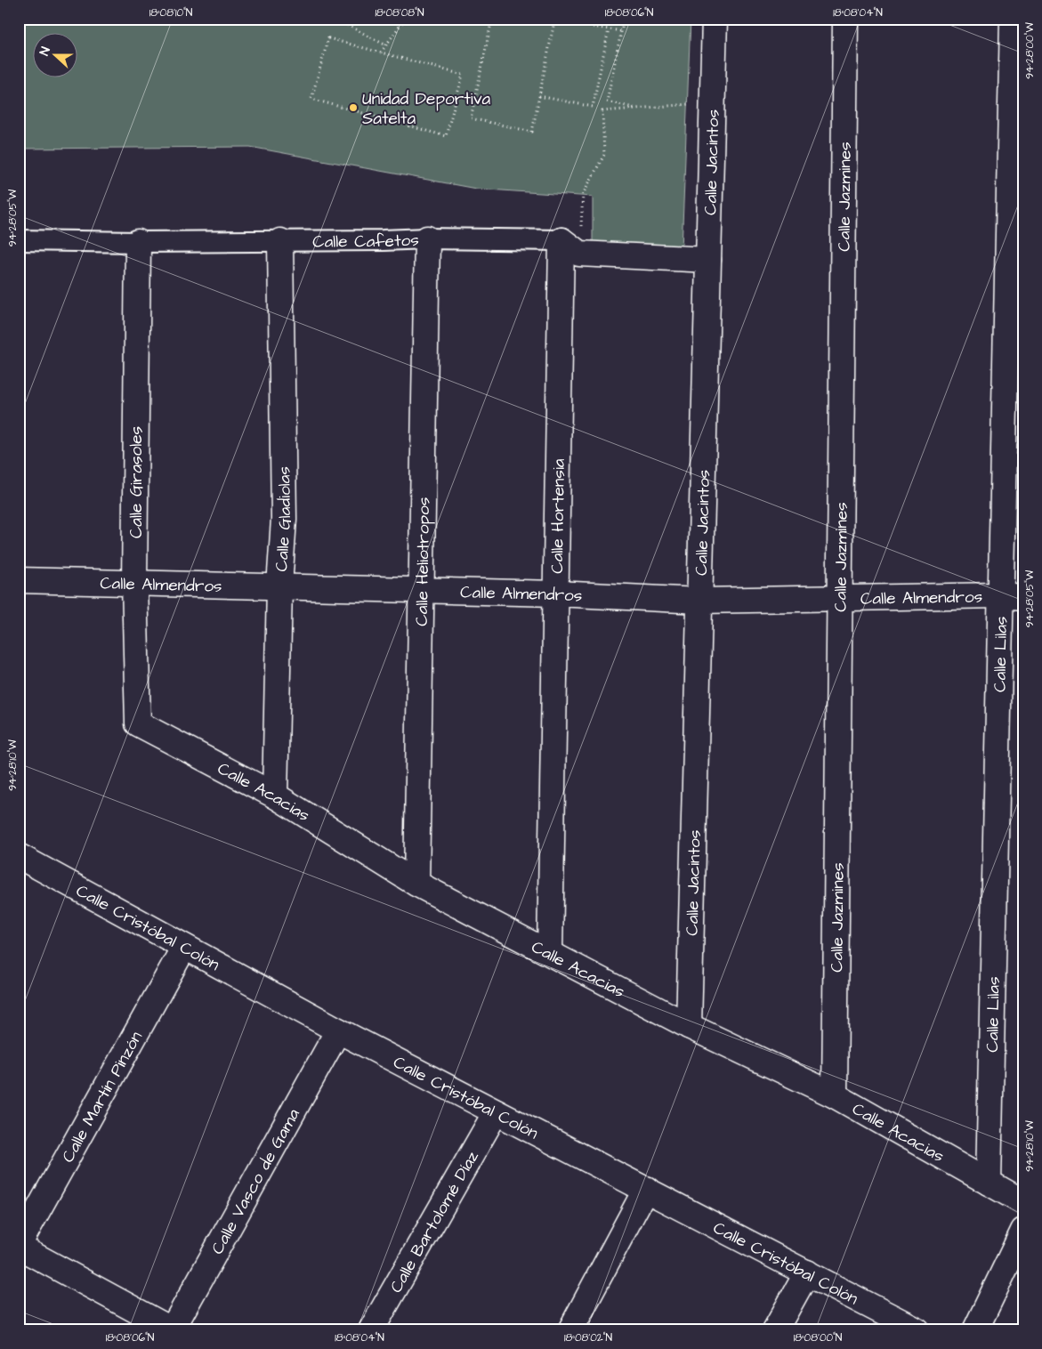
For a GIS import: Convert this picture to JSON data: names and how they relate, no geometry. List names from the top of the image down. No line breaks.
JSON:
{"streets":{"street":["Calle Jacintos","Calle Jazmines","Calle Cafetos","Calle Girasoles","Calle Hortensia","Calle Gladiolas","Calle Heliotropos","Calle Almendros","Calle Lilas","Calle Acacias","Calle Cristóbal Colón","Calle Martín Pinzón","Calle Vasco de Gama","Calle Bartolomé Díaz"]},"crossings":[["Calle Jacintos","Calle Cafetos"],["Calle Jacintos","Calle Almendros"],["Calle Jacintos","Calle Acacias"],["Calle Jazmines","Calle Almendros"],["Calle Jazmines","Calle Acacias"],["Calle Cafetos","Calle Girasoles"],["Calle Cafetos","Calle Hortensia"],["Calle Cafetos","Calle Gladiolas"],["Calle Cafetos","Calle Heliotropos"],["Calle Girasoles","Calle Almendros"],["Calle Girasoles","Calle Acacias"],["Calle Hortensia","Calle Almendros"],["Calle Hortensia","Calle Acacias"],["Calle Gladiolas","Calle Almendros"],["Calle Gladiolas","Calle Acacias"],["Calle Heliotropos","Calle Almendros"],["Calle Heliotropos","Calle Acacias"],["Calle Almendros","Calle Lilas"],["Calle Lilas","Calle Acacias"],["Calle Cristóbal Colón","Calle Martín Pinzón"],["Calle Cristóbal Colón","Calle Vasco de Gama"],["Calle Cristóbal Colón","Calle Bartolomé Díaz"]],"places":["Unidad Deportiva Satelta"],"north":"left","coordinates":["18°08'10\"N","18°08'08\"N","18°08'06\"N","18°08'04\"N","94°28'00\"W","94°28'05\"W","94°28'10\"W","18°08'02\"N","18°08'00\"N"]}
